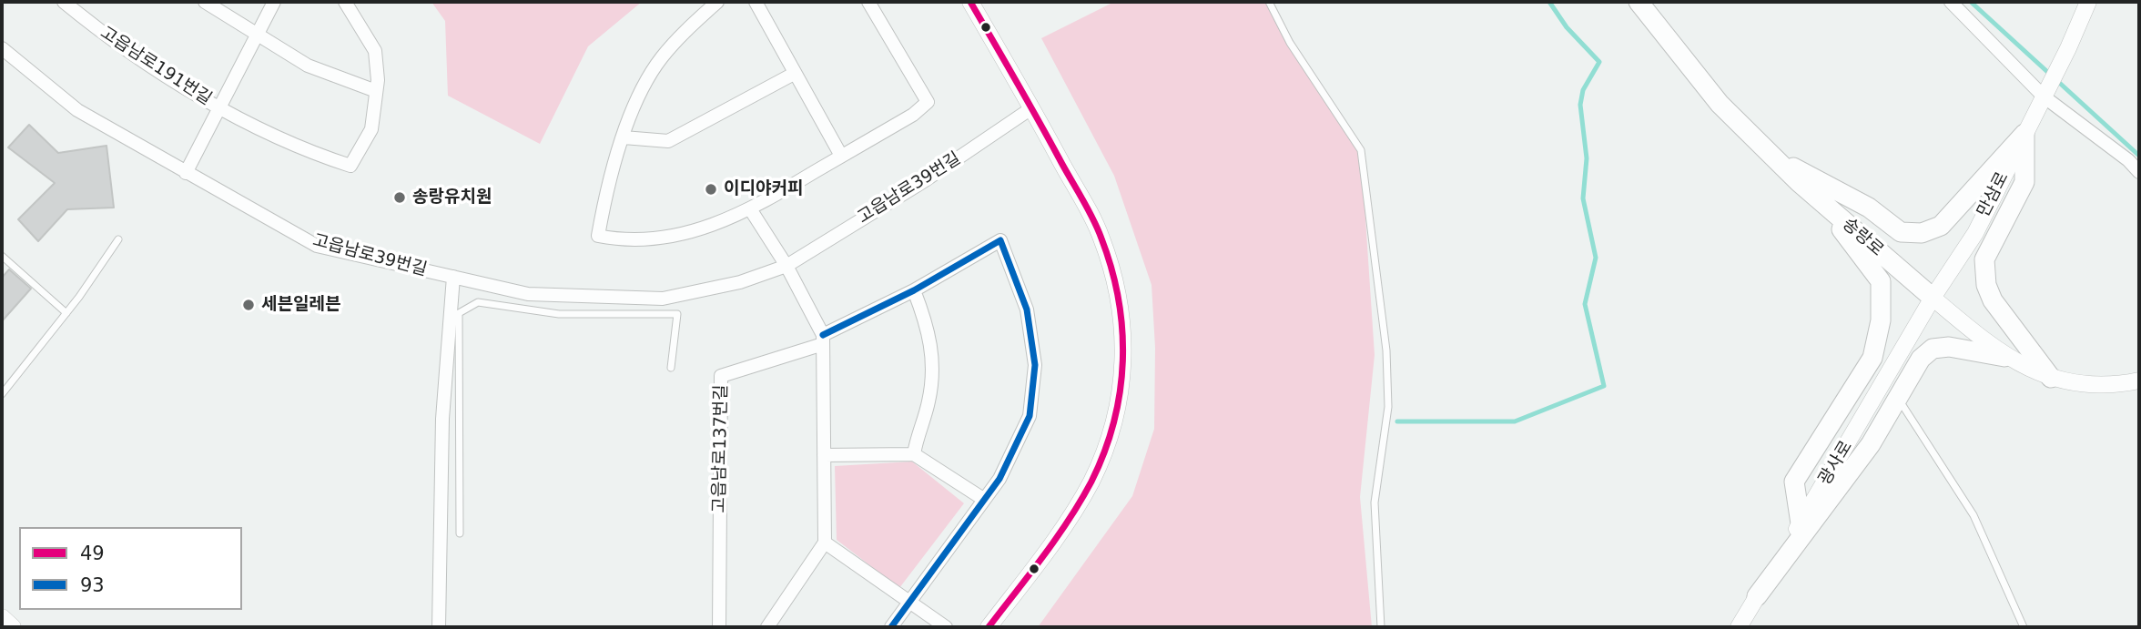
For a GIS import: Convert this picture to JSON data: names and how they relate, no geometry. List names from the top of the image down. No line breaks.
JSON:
{"streets":{"main road":["송랑로"],"street":["고읍남로191번길","고읍남로39번길","만삼로","고읍남로137번길","광사로"]},"crossings":[["고읍남로191번길","고읍남로39번길"],["만삼로","송랑로"],["만삼로","광사로"],["송랑로","광사로"]],"places":["이디야커피","송랑유치원","세븐일레븐"],"lines":["transit line 49","transit line 93"],"legend":["49","93"]}
